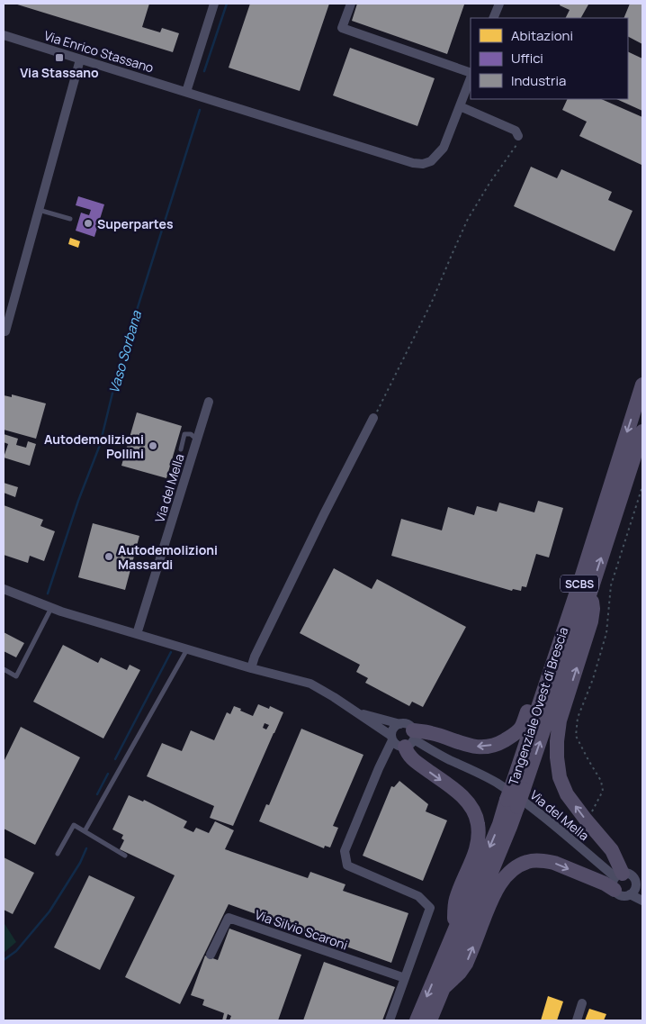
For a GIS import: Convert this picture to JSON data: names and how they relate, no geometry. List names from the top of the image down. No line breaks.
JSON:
{"streets":{"main road":["SCBS","Tangenziale Ovest di Brescia"],"street":["Via Enrico Stassano","Via del Mella","Via Silvio Scaroni"]},"water":["Vaso Sorbana"],"places":{"transit":["Via Stassano"],"other":["Superpartes","Autodemolizioni Pollini","Autodemolizioni Massardi"]},"legend":["Abitazioni","Uffici","Industria"]}
